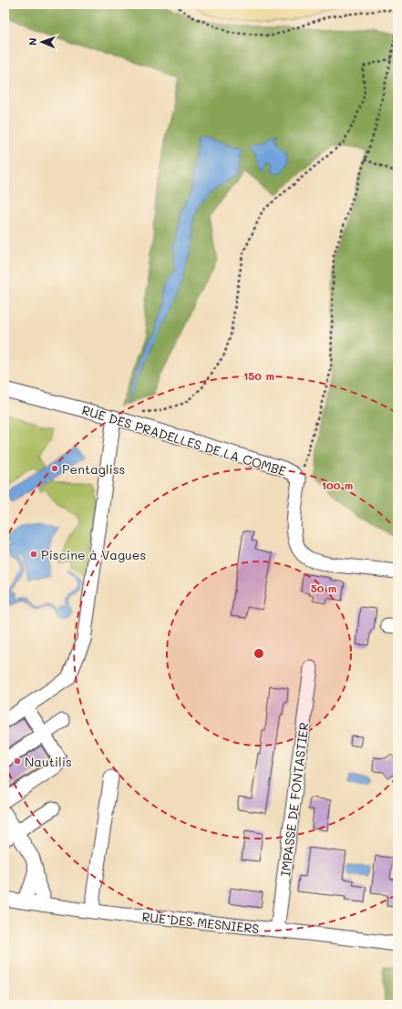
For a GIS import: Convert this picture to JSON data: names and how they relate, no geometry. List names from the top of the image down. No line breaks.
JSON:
{"streets":{"street":["RUE DES PRADELLES DE LA COMBE","IMPASSE DE FONTASTIER","RUE DES MESNIERS"]},"crossings":[["IMPASSE DE FONTASTIER","RUE DES MESNIERS"]],"places":["Pentagliss","Piscine à Vagues","Nautilis"],"north":"left","rings":["150 m","100 m","50 m"]}
